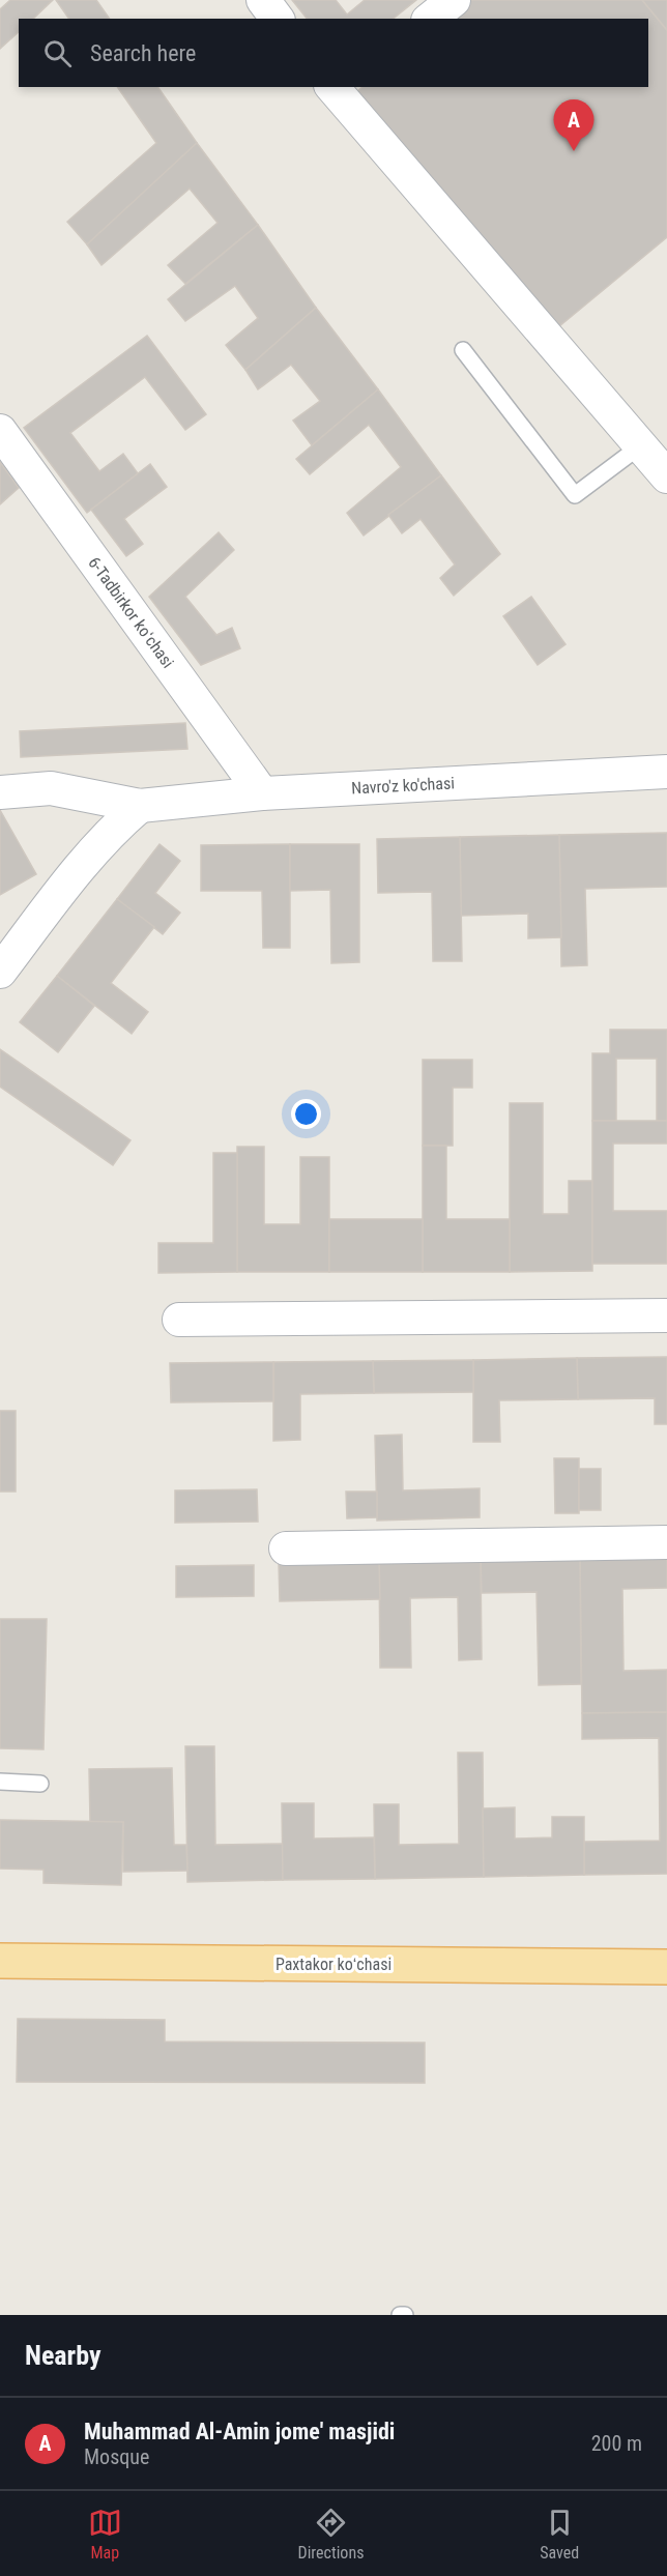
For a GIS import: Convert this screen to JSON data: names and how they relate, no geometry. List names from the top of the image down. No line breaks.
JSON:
{"streets":{"main road":["Paxtakor koʻchasi"],"street":["6-Tadbirkor koʻchasi","Navro'z ko'chasi"]},"crossings":[["6-Tadbirkor koʻchasi","Navro'z ko'chasi"]],"page":{"search":"Search here","pins":"A","heading":"Nearby","list":[{"mark":"A","name":"Muhammad Al-Amin jome' masjidi","note":"Mosque","value":"200 m"}],"nav":["Map","Directions","Saved"]}}
